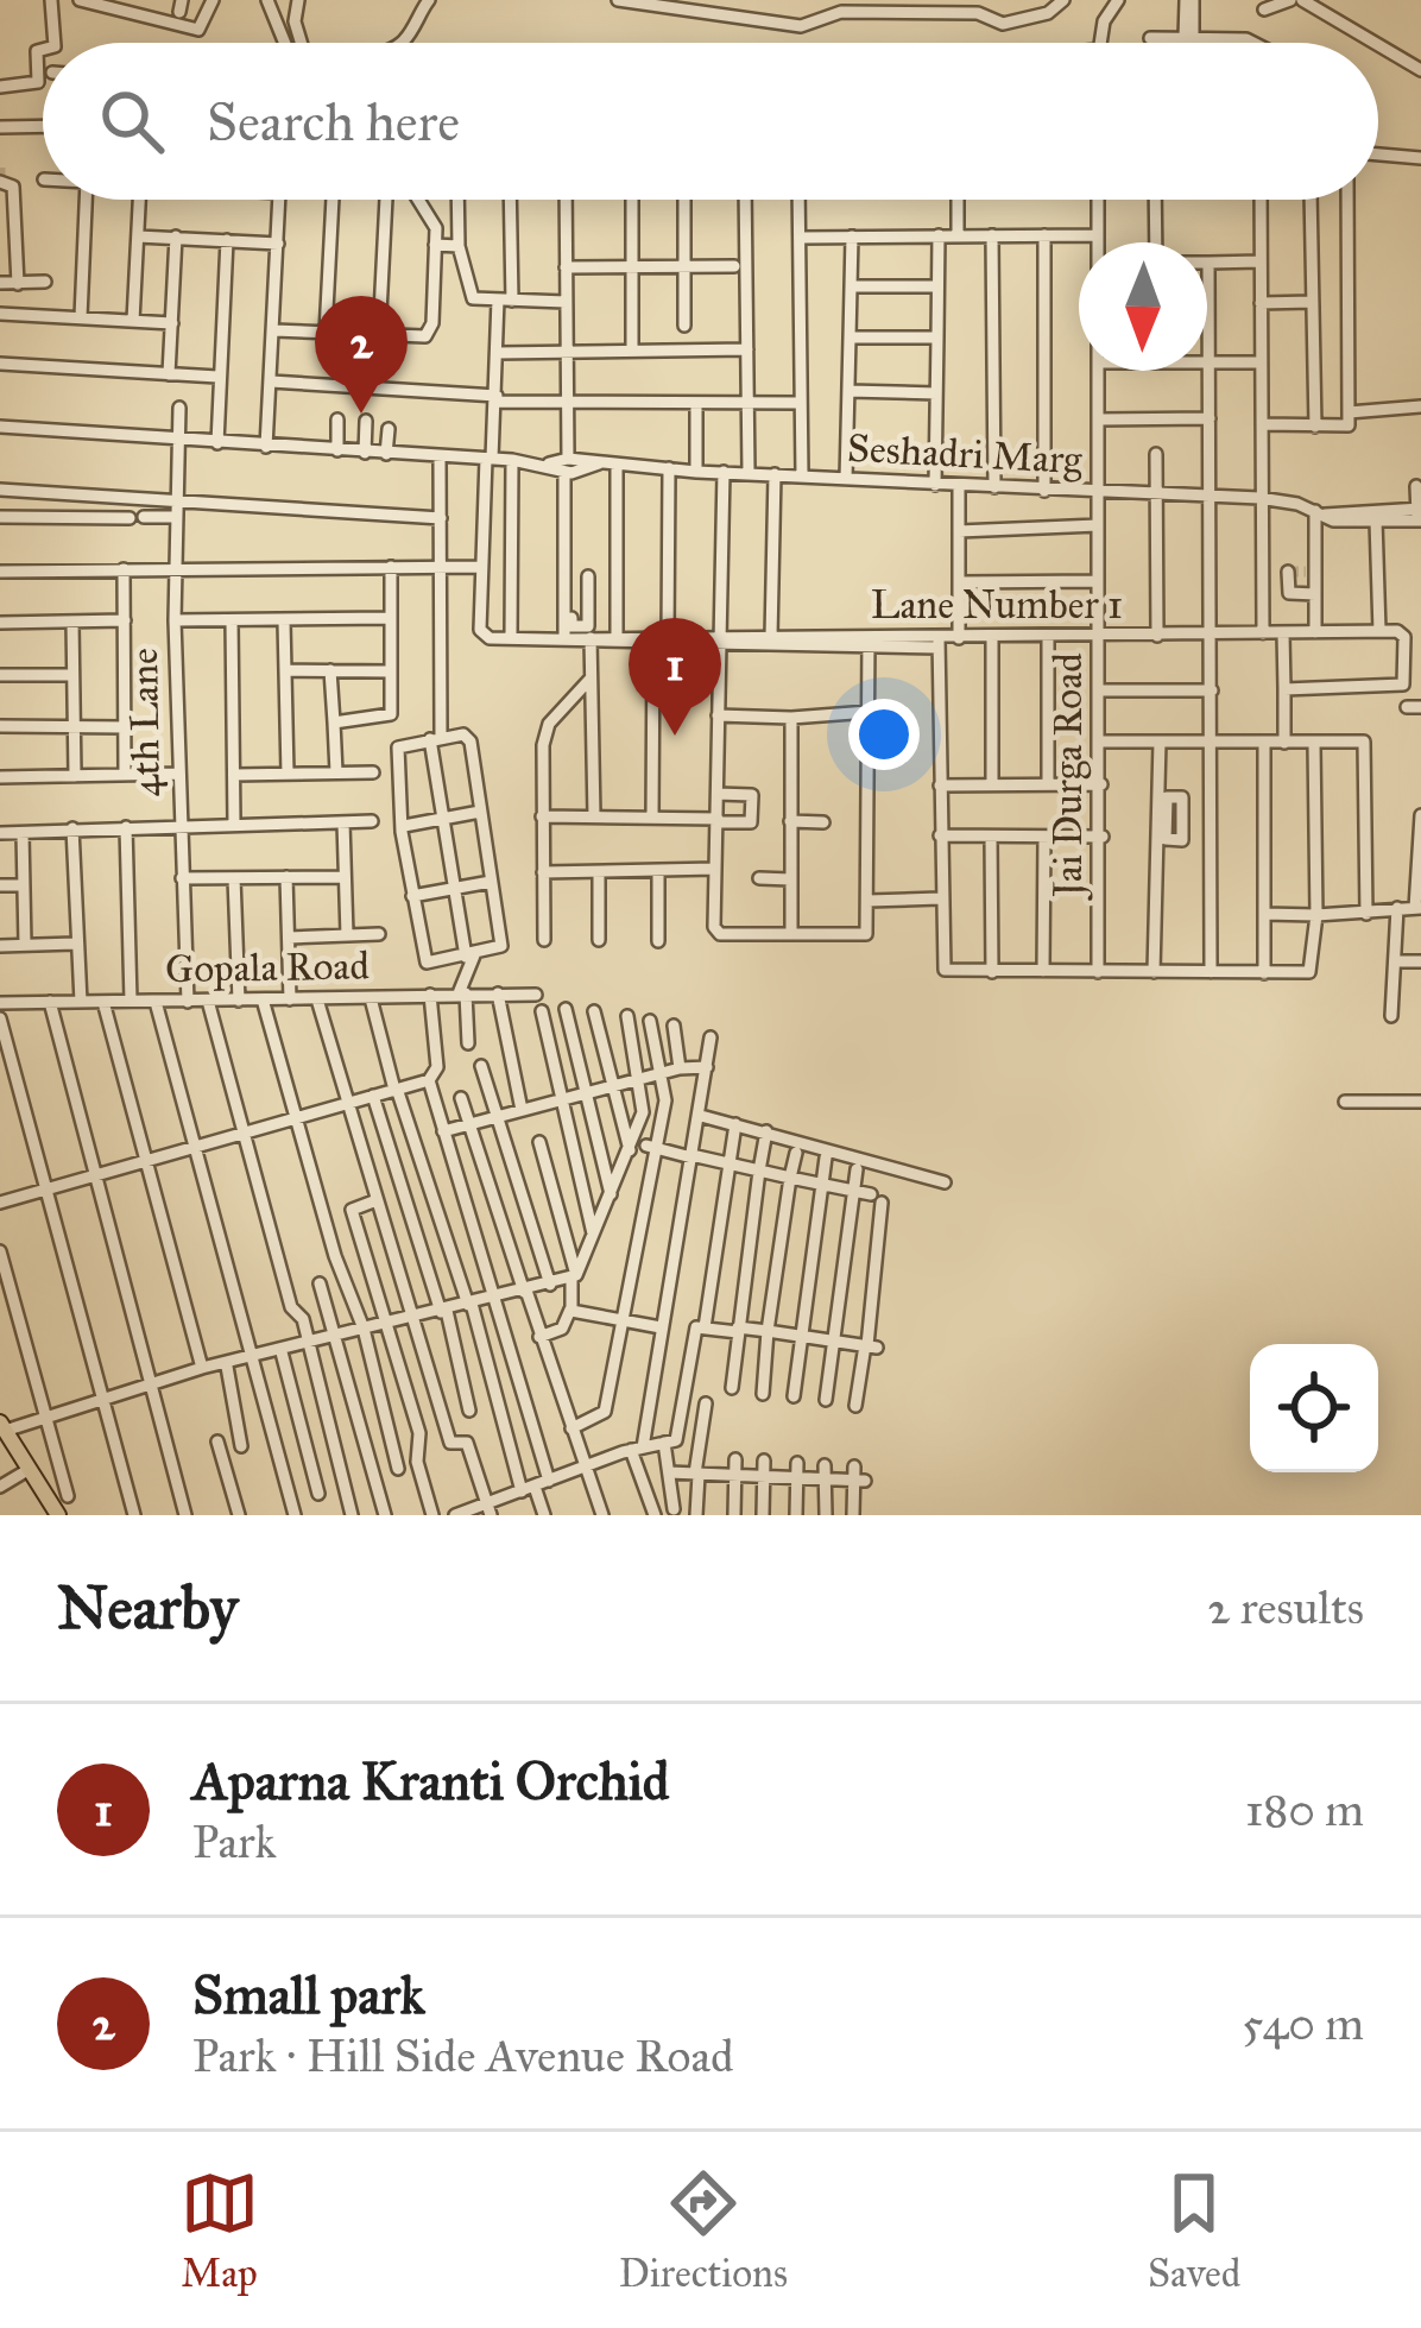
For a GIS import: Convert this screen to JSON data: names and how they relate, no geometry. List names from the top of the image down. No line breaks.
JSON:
{"streets":{"street":["Seshadri Marg","Lane Number 1","4th Lane","Jai Durga Road","Gopala Road"]},"crossings":[["Seshadri Marg","4th Lane"],["Seshadri Marg","Jai Durga Road"],["Lane Number 1","Jai Durga Road"],["4th Lane","Gopala Road"]],"north":"bottom","page":{"search":"Search here","pins":["2","1"],"heading":["Nearby","2 results"],"list":[{"mark":"1","name":"Aparna Kranti Orchid","note":"Park","value":"180 m"},{"mark":"2","name":"Small park","note":"Park · Hill Side Avenue Road","value":"540 m"}],"nav":["Map","Directions","Saved"]}}
